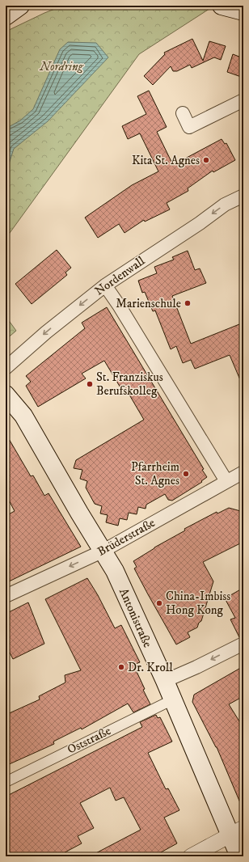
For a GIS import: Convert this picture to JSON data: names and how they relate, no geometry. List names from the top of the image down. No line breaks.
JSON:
{"streets":{"main road":["Antonistraße"],"street":["Nordenwall","Brüderstraße","Oststraße"]},"crossings":[["Brüderstraße","Antonistraße"],["Antonistraße","Oststraße"]],"one_way":["Nordenwall","Brüderstraße"],"parks":["Nordring"],"places":["Kita St. Agnes","Marienschule","St. Franziskus Berufskolleg","Pfarrheim St. Agnes","China-Imbiss Hong Kong","Dr. Kroll"]}
